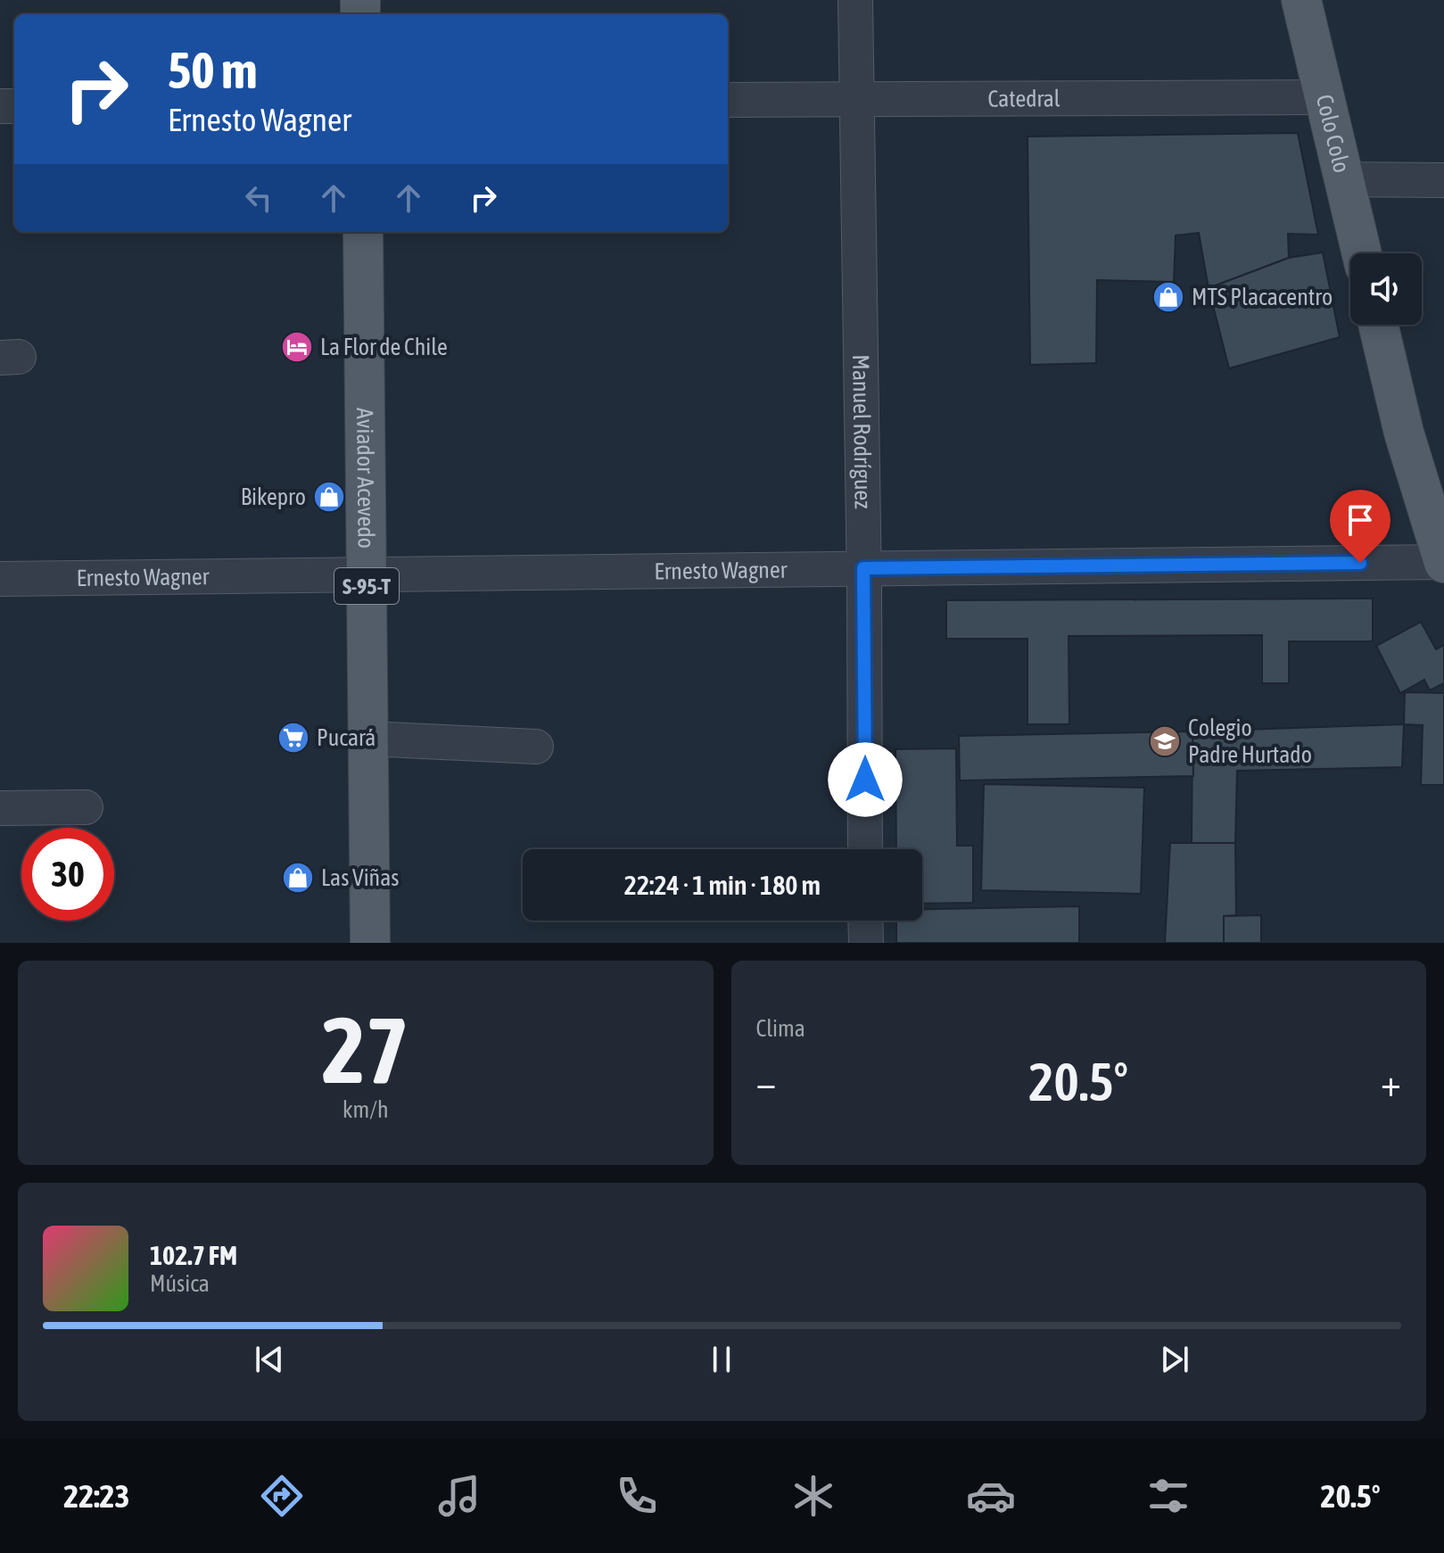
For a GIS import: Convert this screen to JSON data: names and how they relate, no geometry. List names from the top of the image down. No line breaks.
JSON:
{"streets":{"main road":["Colo Colo","Aviador Acevedo","S-95-T"],"street":["Catedral","Manuel Rodríguez","Ernesto Wagner"]},"crossings":[["Catedral","Colo Colo"],["Catedral","Manuel Rodríguez"],["Manuel Rodríguez","Ernesto Wagner"],["Aviador Acevedo","Ernesto Wagner"]],"places":{"shop":["MTS Placacentro","Bikepro","Las Viñas"],"hotel":["La Flor de Chile"],"supermarket":["Pucará"],"school or university":["Colegio Padre Hurtado"]},"page":{"turn":["50 m","Ernesto Wagner"],"limit":"30","trip":"22:24 · 1 min · 180 m","tile":[["27","km/h"],"Clima"],"heat":["−","20.5°","+"],"song":["102.7 FM","Música"],"tabs":["22:23","20.5°"]}}
